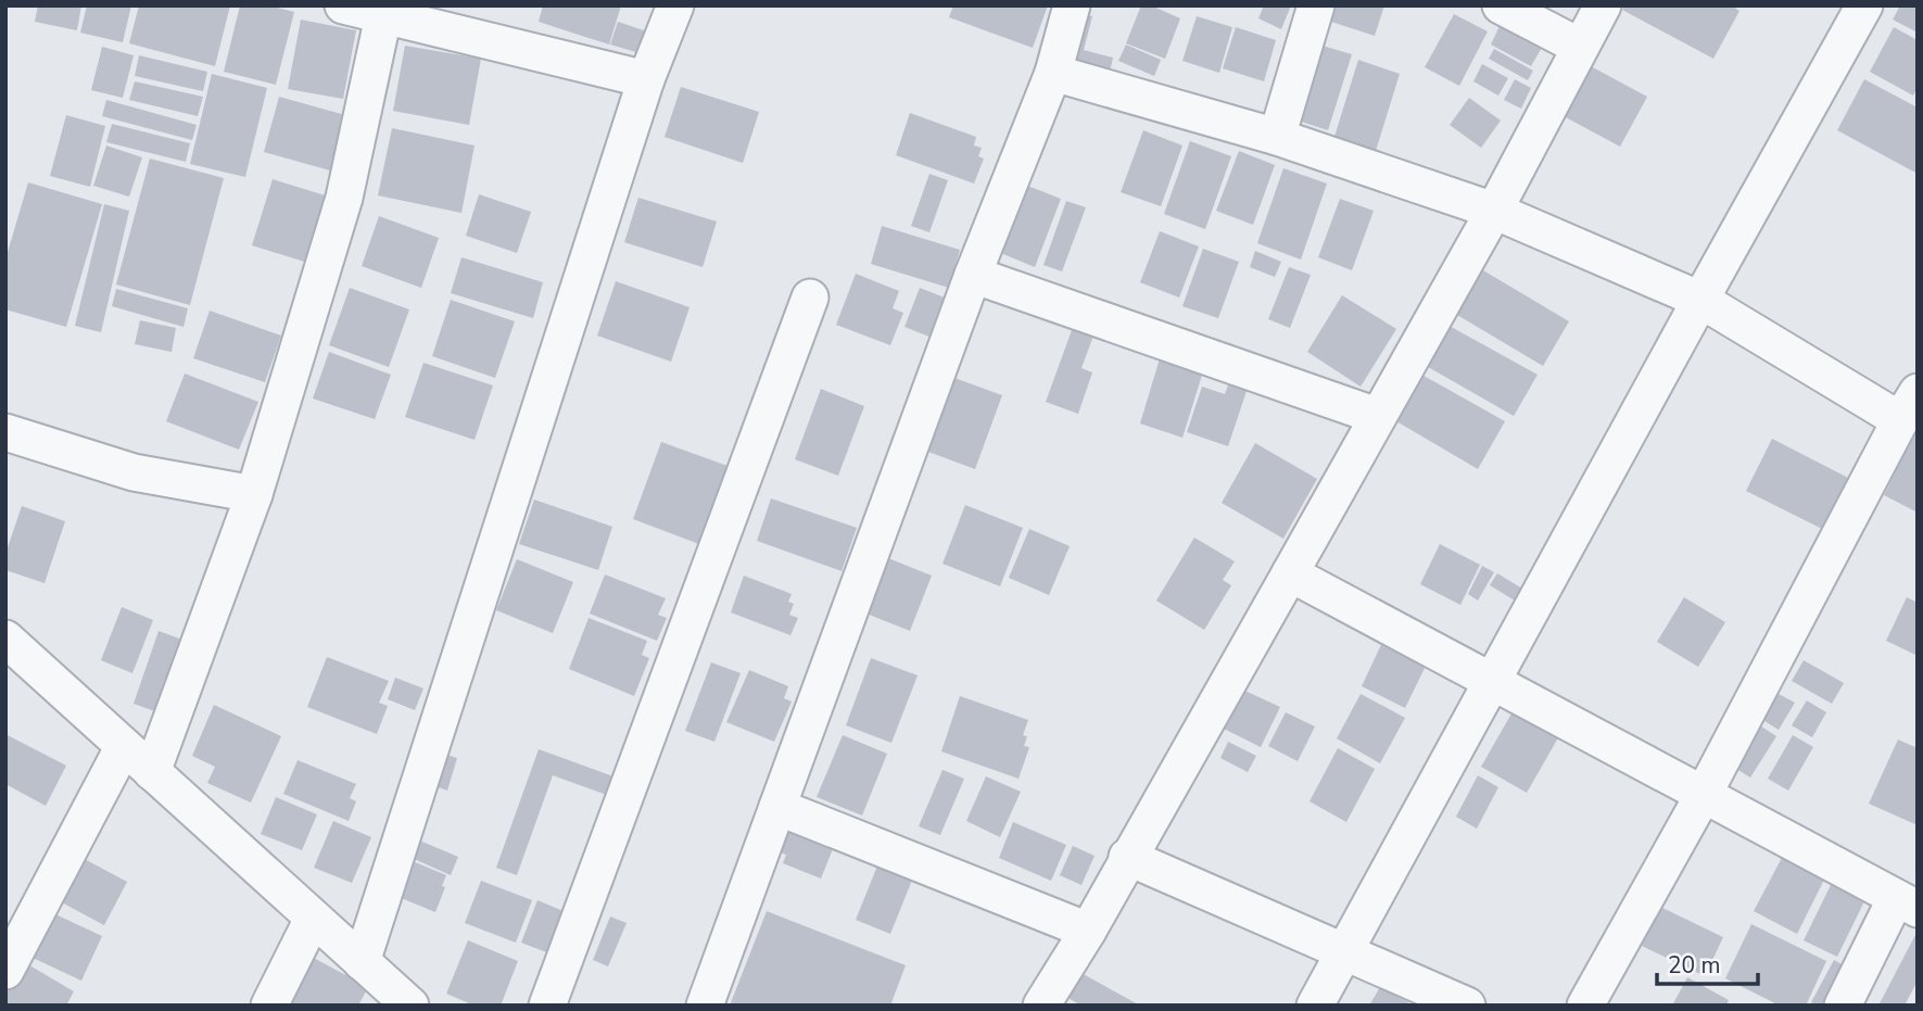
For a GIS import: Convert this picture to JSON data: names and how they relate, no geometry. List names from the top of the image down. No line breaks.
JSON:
{"scale_bar":"20 m"}
